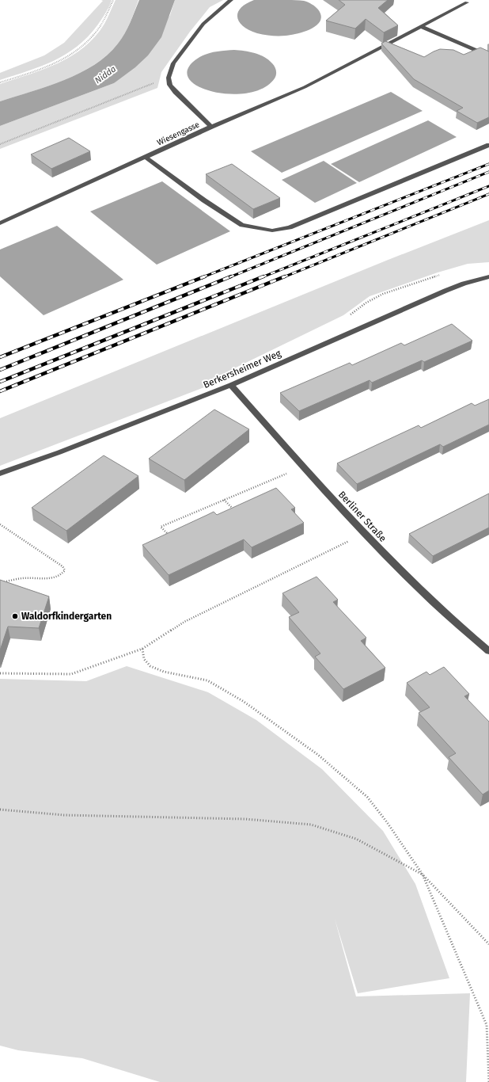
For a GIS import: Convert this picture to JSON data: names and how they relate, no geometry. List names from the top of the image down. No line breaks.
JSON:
{"streets":{"street":["Wiesengasse","Berkersheimer Weg","Berliner Straße"]},"crossings":[["Berkersheimer Weg","Berliner Straße"]],"water":["Nidda"],"places":["Waldorfkindergarten"]}
